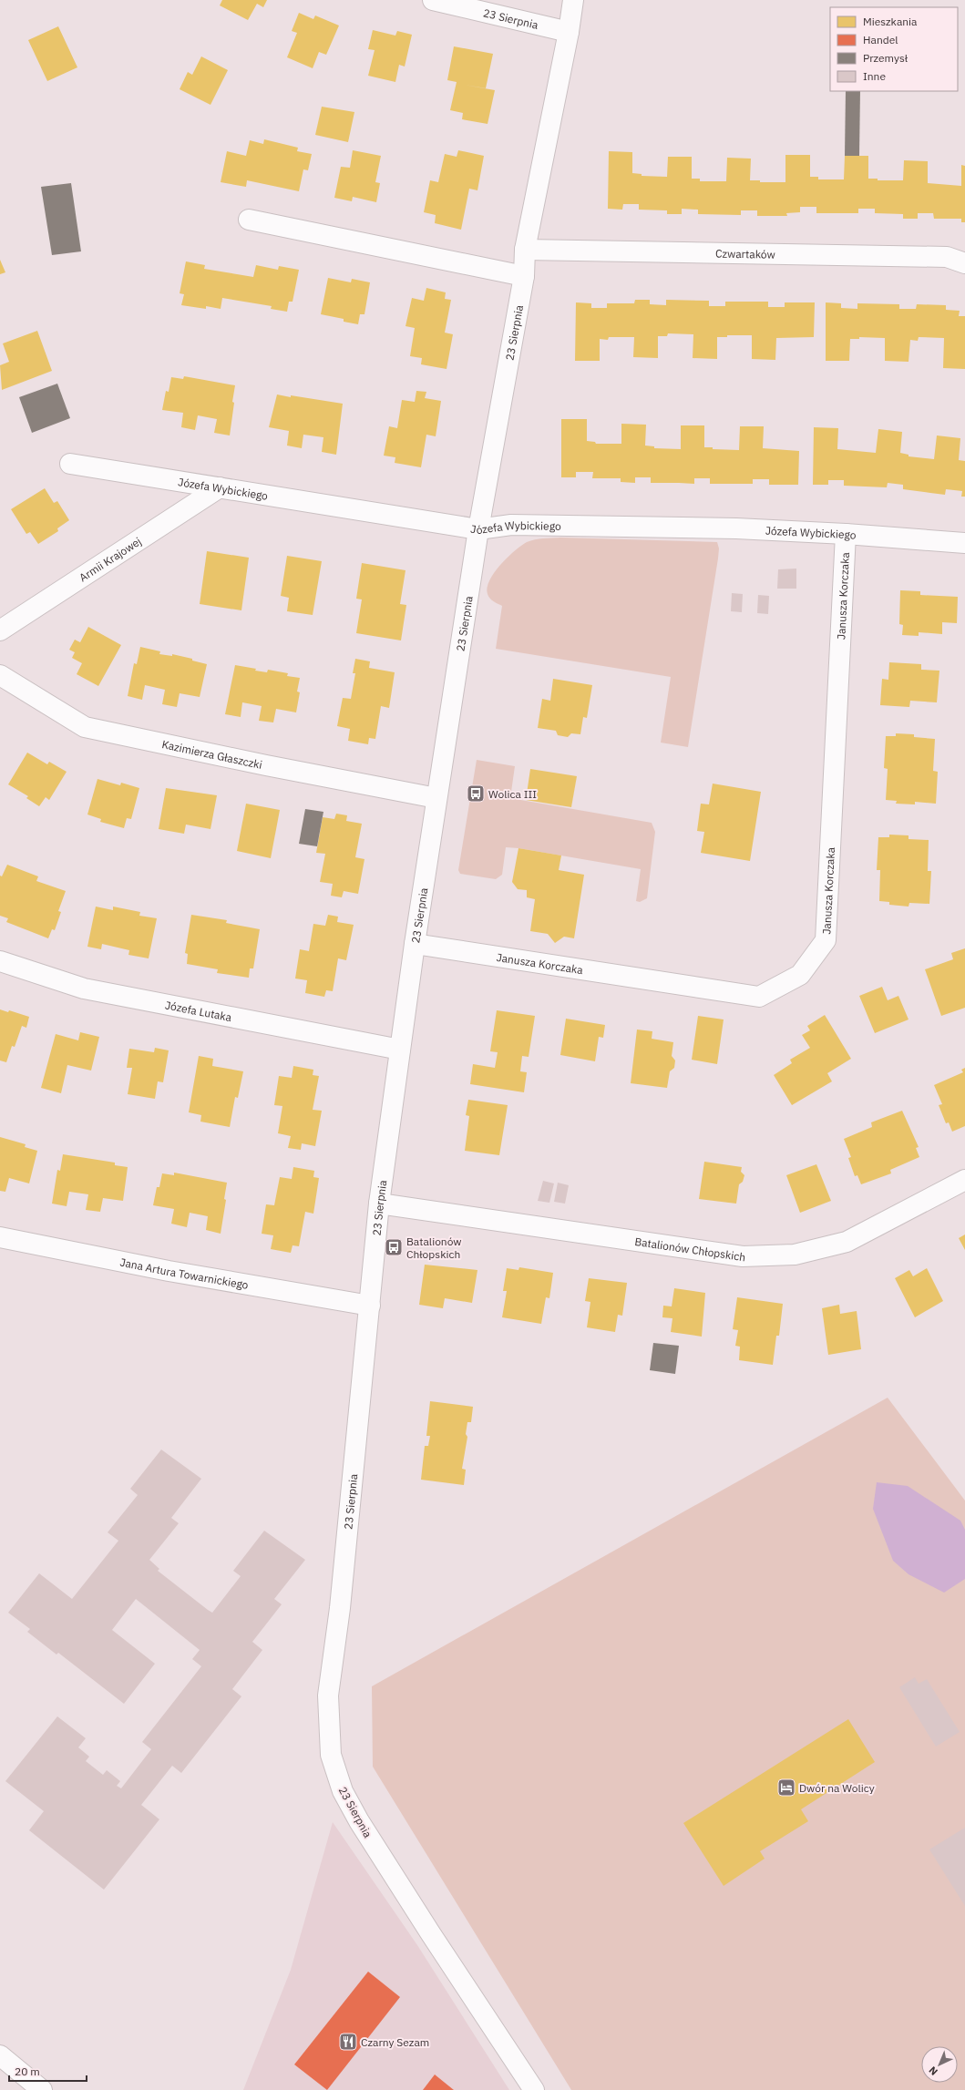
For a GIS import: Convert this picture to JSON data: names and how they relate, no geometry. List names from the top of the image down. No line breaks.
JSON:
{"streets":{"street":["23 Sierpnia","Czwartaków","Józefa Wybickiego","Armii Krajowej","Janusza Korczaka","Kazimierza Głaszczki","Józefa Lutaka","Batalionów Chłopskich","Jana Artura Towarnickiego"]},"crossings":[["23 Sierpnia","Czwartaków"],["23 Sierpnia","Józefa Wybickiego"],["23 Sierpnia","Janusza Korczaka"],["23 Sierpnia","Kazimierza Głaszczki"],["23 Sierpnia","Józefa Lutaka"],["23 Sierpnia","Batalionów Chłopskich"],["23 Sierpnia","Jana Artura Towarnickiego"],["Józefa Wybickiego","Armii Krajowej"],["Józefa Wybickiego","Janusza Korczaka"]],"places":{"bus stop":["Wolica III","Batalionów Chłopskich"],"hotel":["Dwór na Wolicy"],"restaurant":["Czarny Sezam"]},"legend":["Mieszkania","Handel","Przemysł","Inne"],"scale_bar":"20 m","north":"bottom left"}
